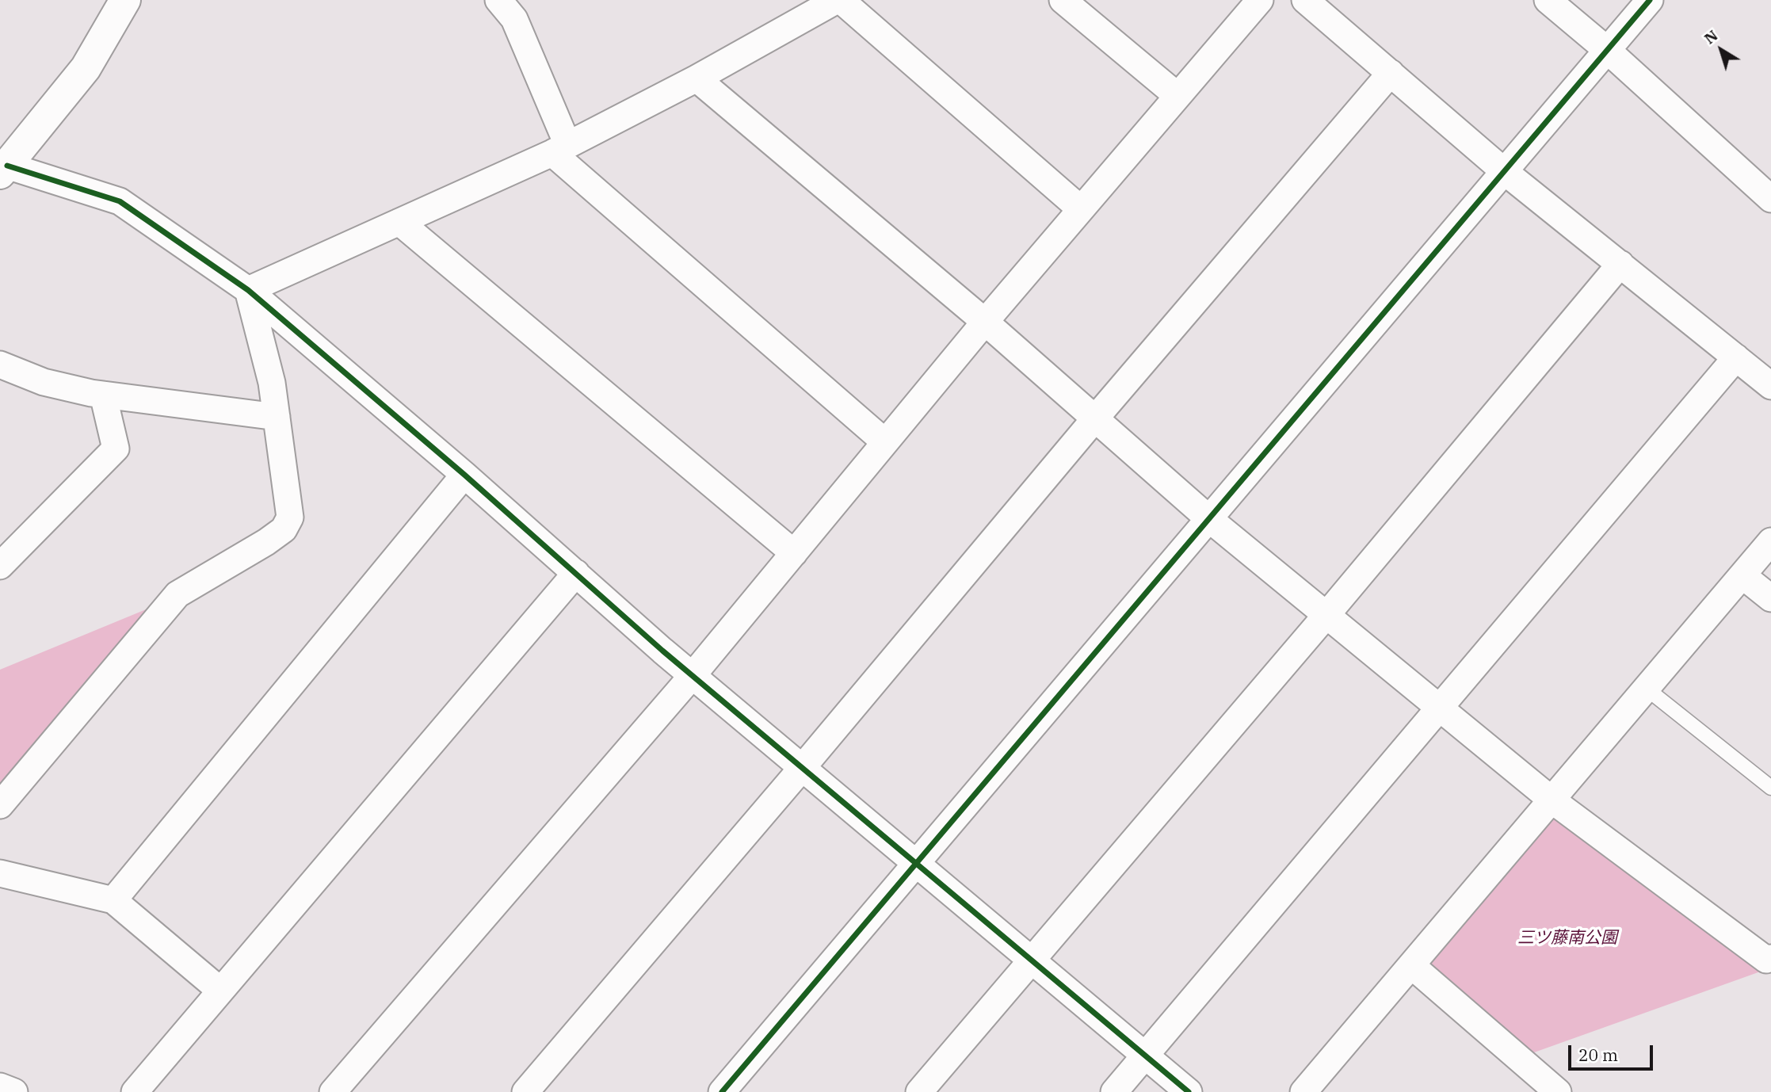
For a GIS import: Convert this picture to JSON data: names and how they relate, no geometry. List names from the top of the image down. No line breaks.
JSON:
{"parks":["三ツ藤南公園"],"scale_bar":"20 m","north":"top left"}
